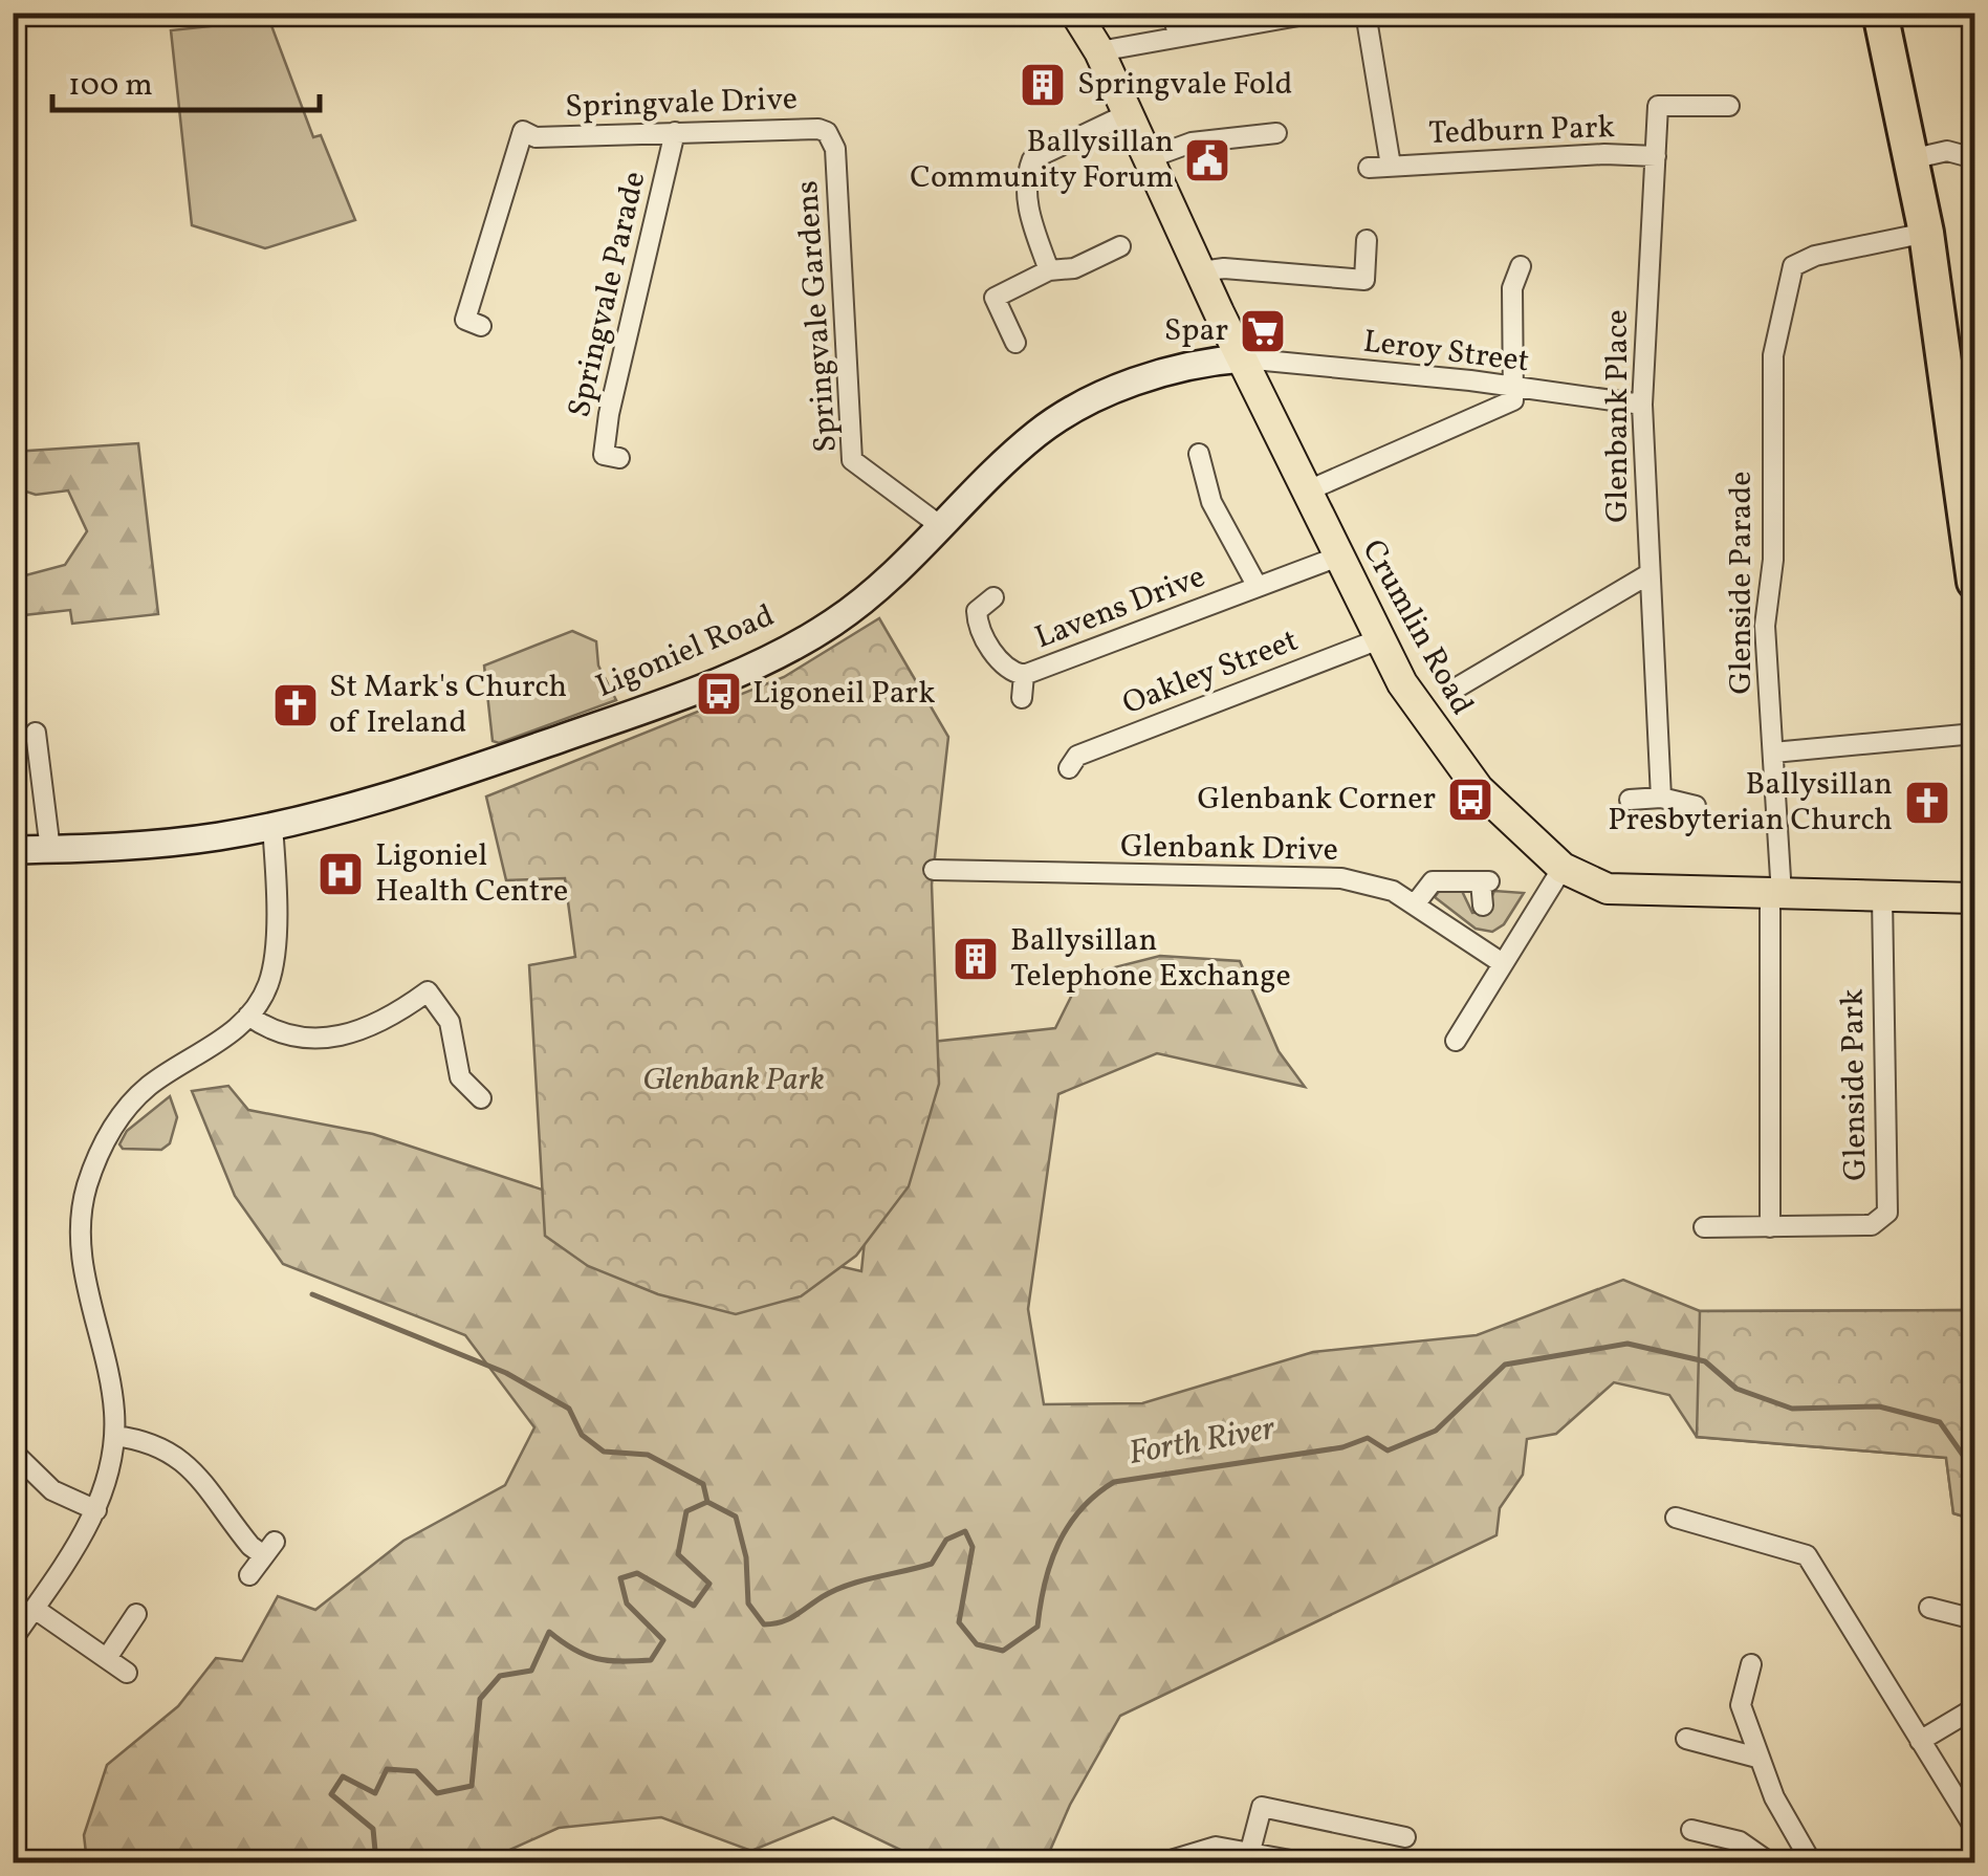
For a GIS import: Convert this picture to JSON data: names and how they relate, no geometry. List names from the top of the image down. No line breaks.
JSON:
{"streets":{"main road":["Crumlin Road"],"street":["Springvale Drive","Tedburn Park","Springvale Parade","Springvale Gardens","Leroy Street","Glenbank Place","Glenside Parade","Lavens Drive","Ligoniel Road","Oakley Street","Glenbank Drive","Glenside Park"]},"crossings":[["Springvale Drive","Springvale Parade"],["Springvale Drive","Springvale Gardens"],["Tedburn Park","Glenbank Place"],["Springvale Gardens","Ligoniel Road"],["Leroy Street","Glenbank Place"],["Leroy Street","Crumlin Road"],["Leroy Street","Ligoniel Road"],["Glenside Parade","Crumlin Road"],["Lavens Drive","Crumlin Road"],["Crumlin Road","Ligoniel Road"],["Crumlin Road","Oakley Street"],["Crumlin Road","Glenside Park"]],"water":["Forth River"],"parks":["Glenbank Park"],"places":{"building":["Springvale Fold","Ballysillan Telephone Exchange"],"public building":["Ballysillan Community Forum"],"supermarket":["Spar"],"bus stop":["Ligoneil Park","Glenbank Corner"],"church":["St Mark's Church of Ireland","Ballysillan Presbyterian Church"],"hospital":["Ligoniel Health Centre"]},"scale_bar":"100 m"}
